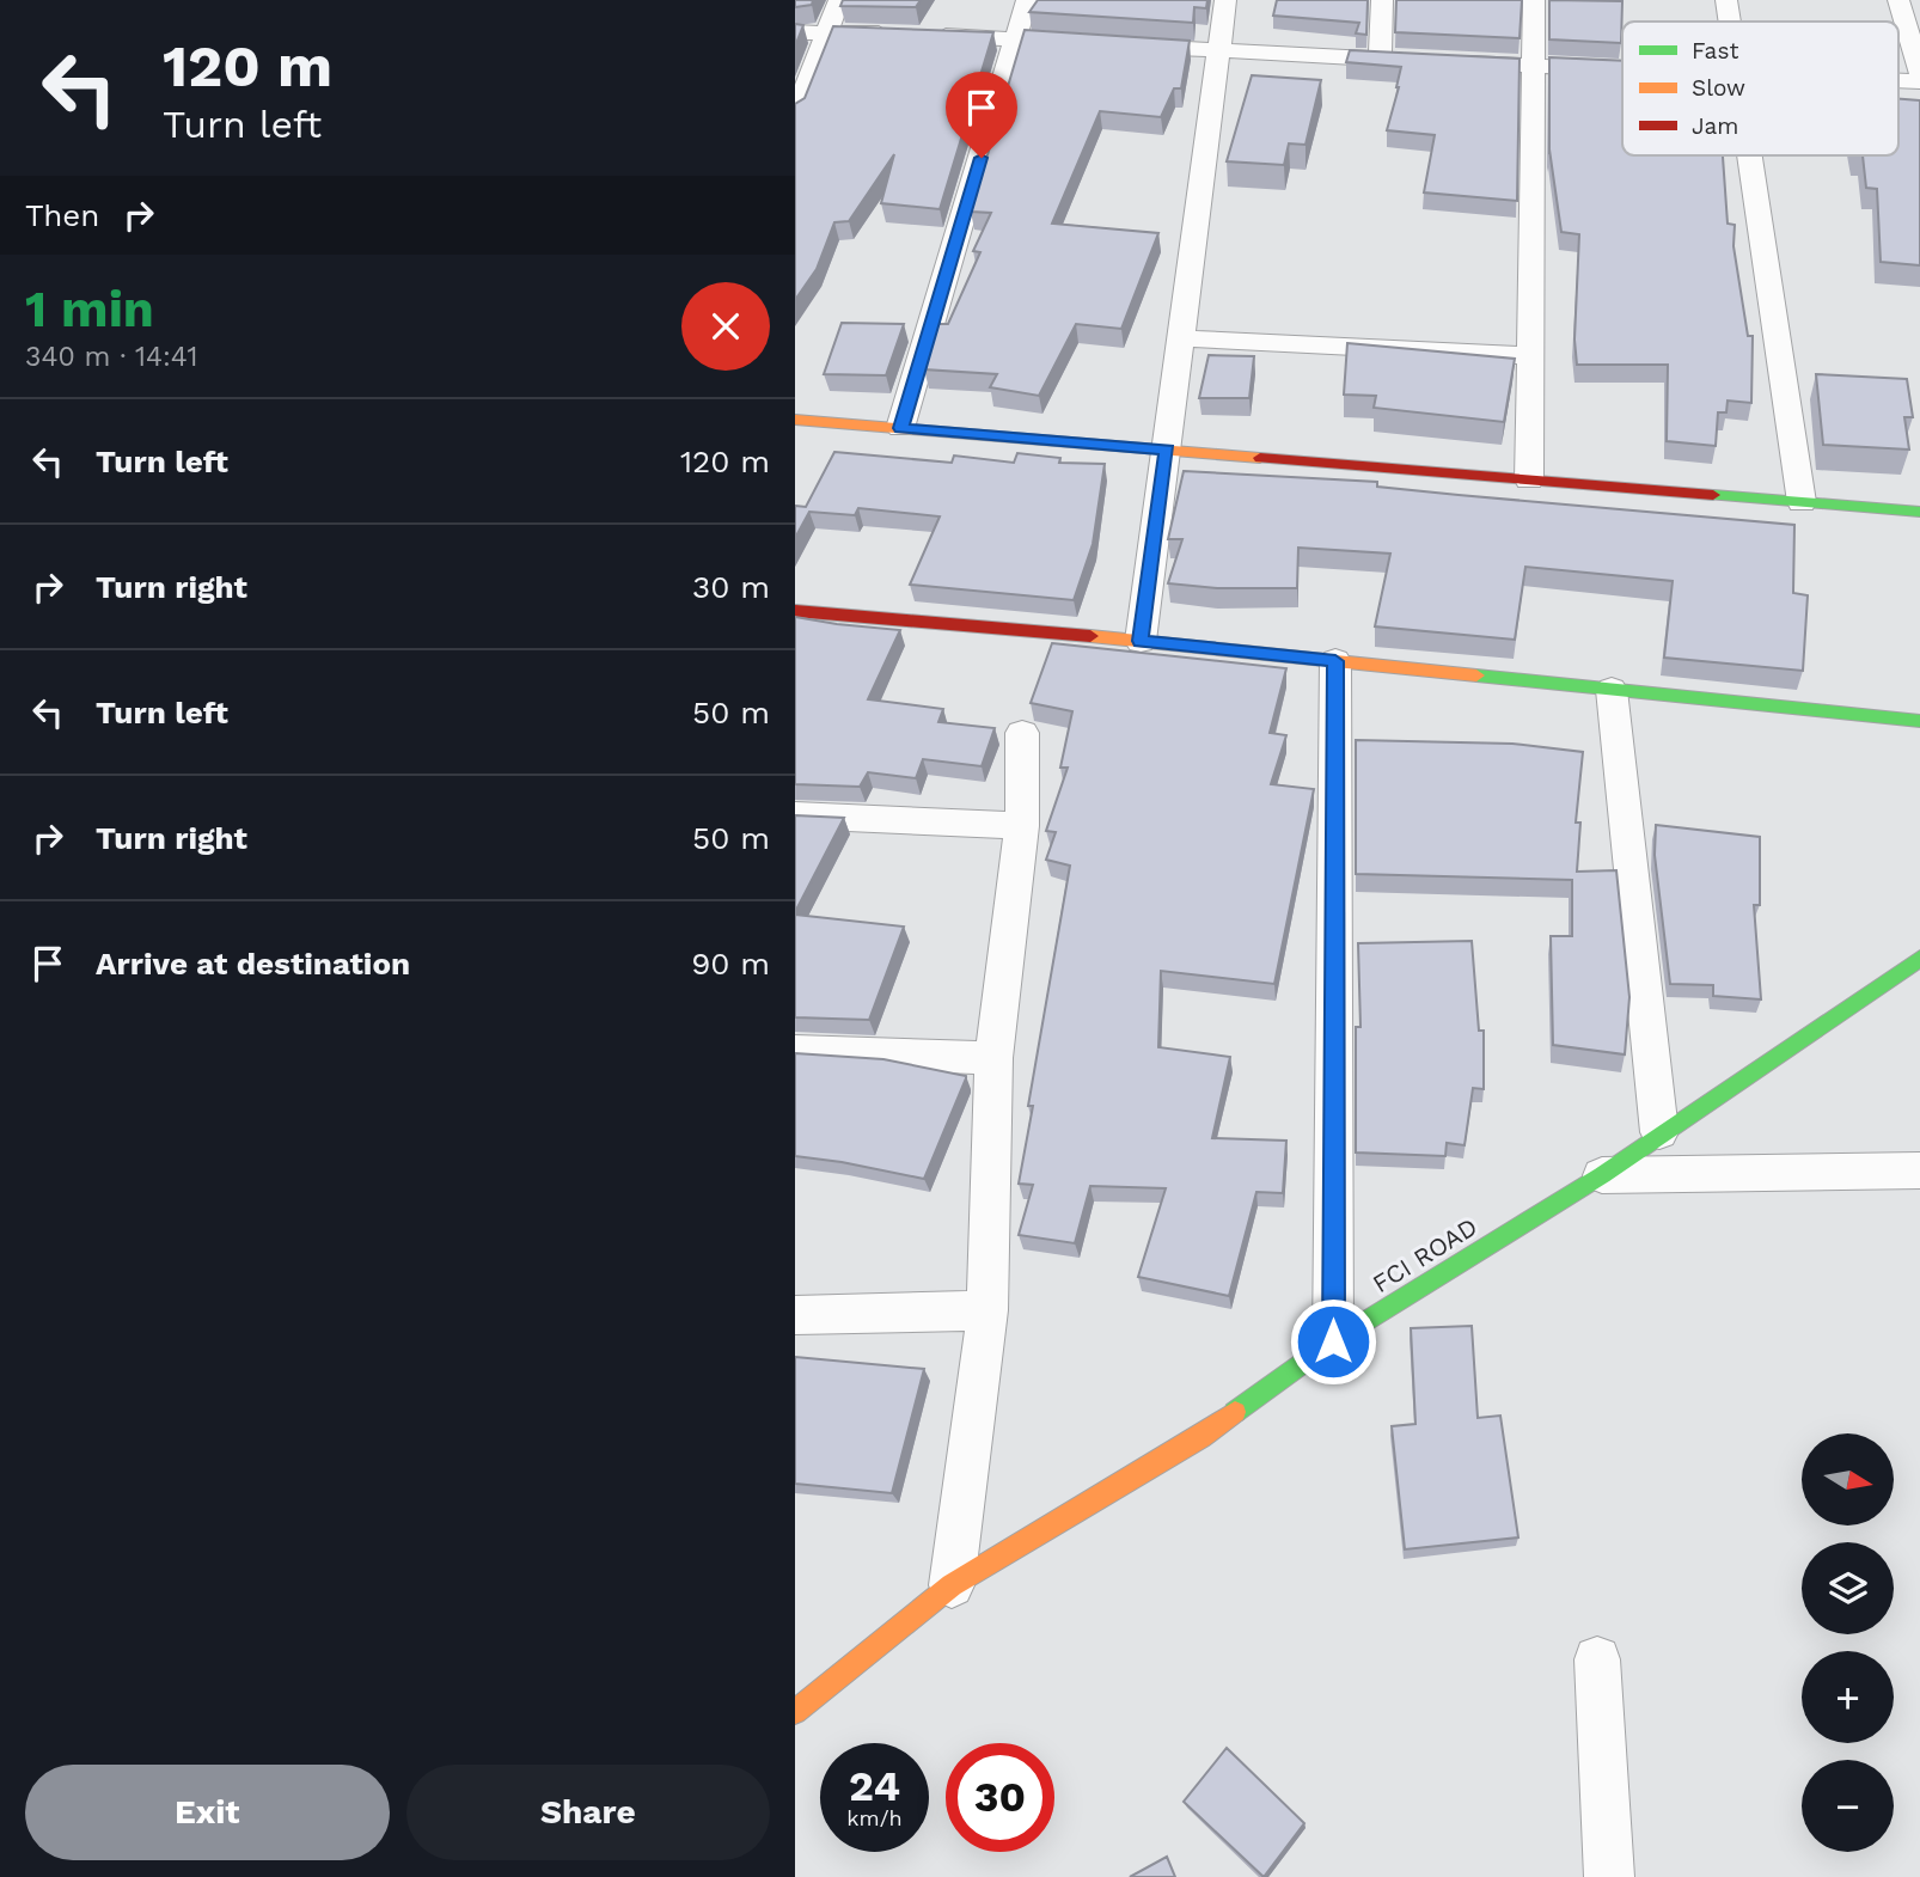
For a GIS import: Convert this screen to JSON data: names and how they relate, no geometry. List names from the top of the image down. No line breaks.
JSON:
{"streets":{"street":["FCI ROAD"]},"legend":["Fast","Slow","Jam"],"north":"right","page":{"turn":["120 m","Turn left"],"then":"Then","heading":["1 min","340 m · 14:41"],"list":[{"name":"Turn left","value":"120 m"},{"name":"Turn right","value":"30 m"},{"name":"Turn left","value":"50 m"},{"name":"Turn right","value":"50 m"},{"name":"Arrive at destination","value":"90 m"}],"map_buttons":["+","−"],"speed":"24 km/h","limit":"30","buttons":["Exit","Share"]}}
